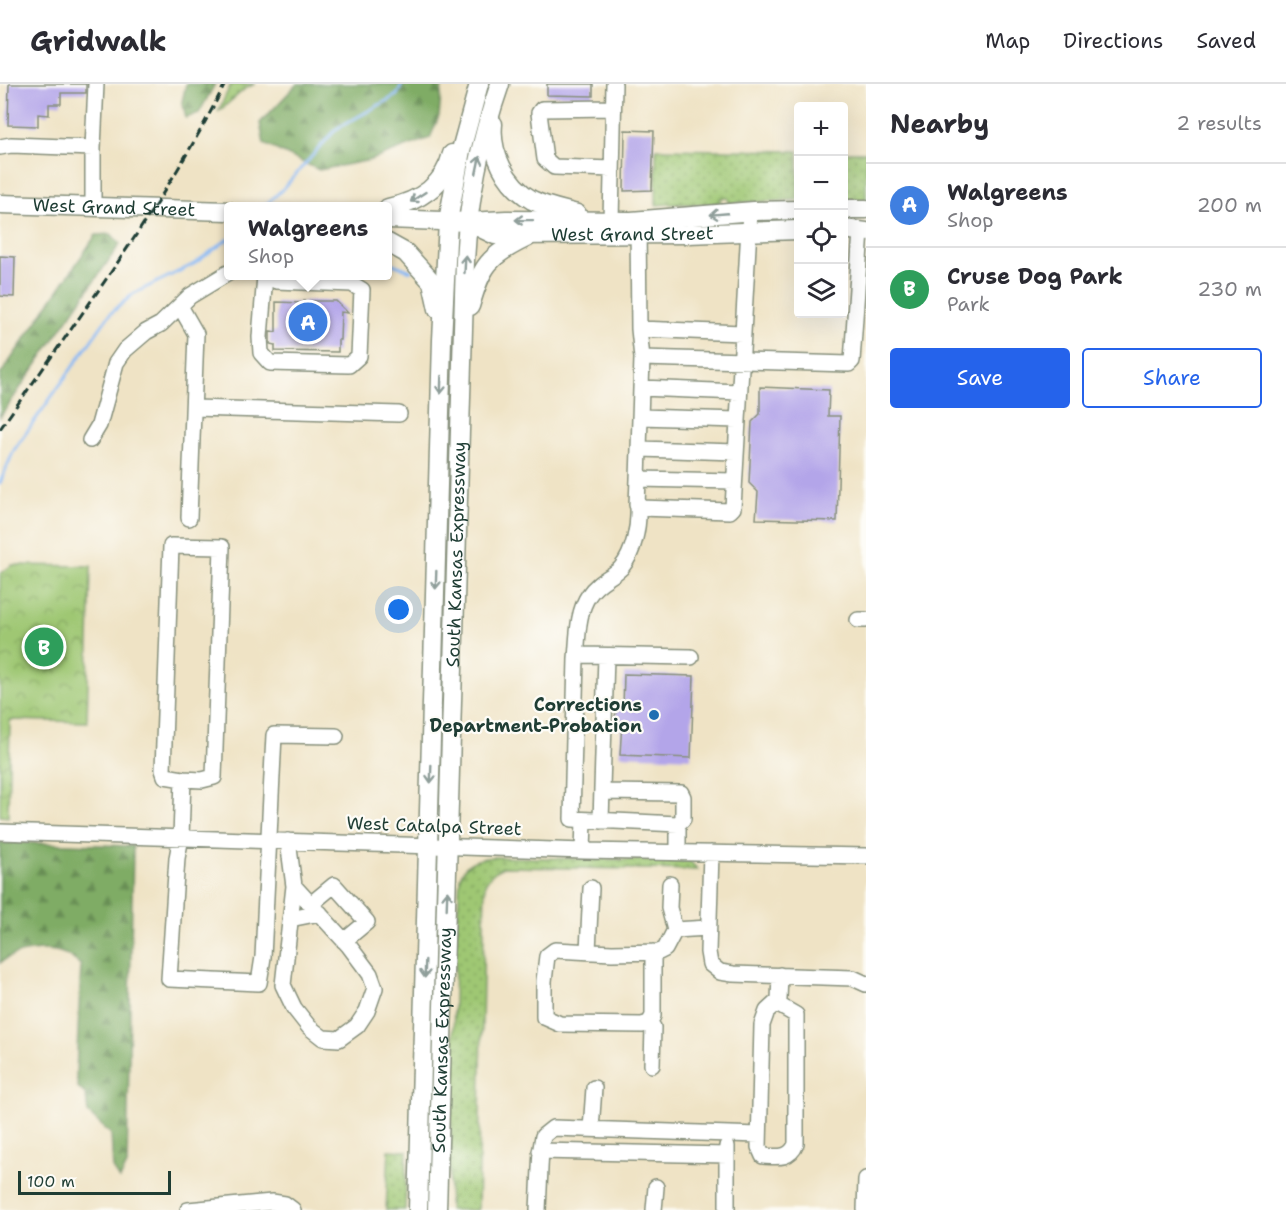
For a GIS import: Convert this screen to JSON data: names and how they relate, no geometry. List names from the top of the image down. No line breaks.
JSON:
{"streets":{"main road":["West Grand Street","South Kansas Expressway"],"street":["West Catalpa Street"]},"crossings":[["West Grand Street","South Kansas Expressway"],["South Kansas Expressway","West Catalpa Street"]],"places":["Corrections Department-Probation"],"scale_bar":"100 m","page":{"header":"Gridwalk","nav":["Map","Directions","Saved"],"heading":["Nearby","2 results"],"map_buttons":["+","−"],"list":[{"mark":"A","name":"Walgreens","note":"Shop","value":"200 m"},{"mark":"B","name":"Cruse Dog Park","note":"Park","value":"230 m"}],"popup":["Walgreens","Shop"],"pins":["A","B"],"buttons":["Save","Share"],"scale":"100 m"}}
